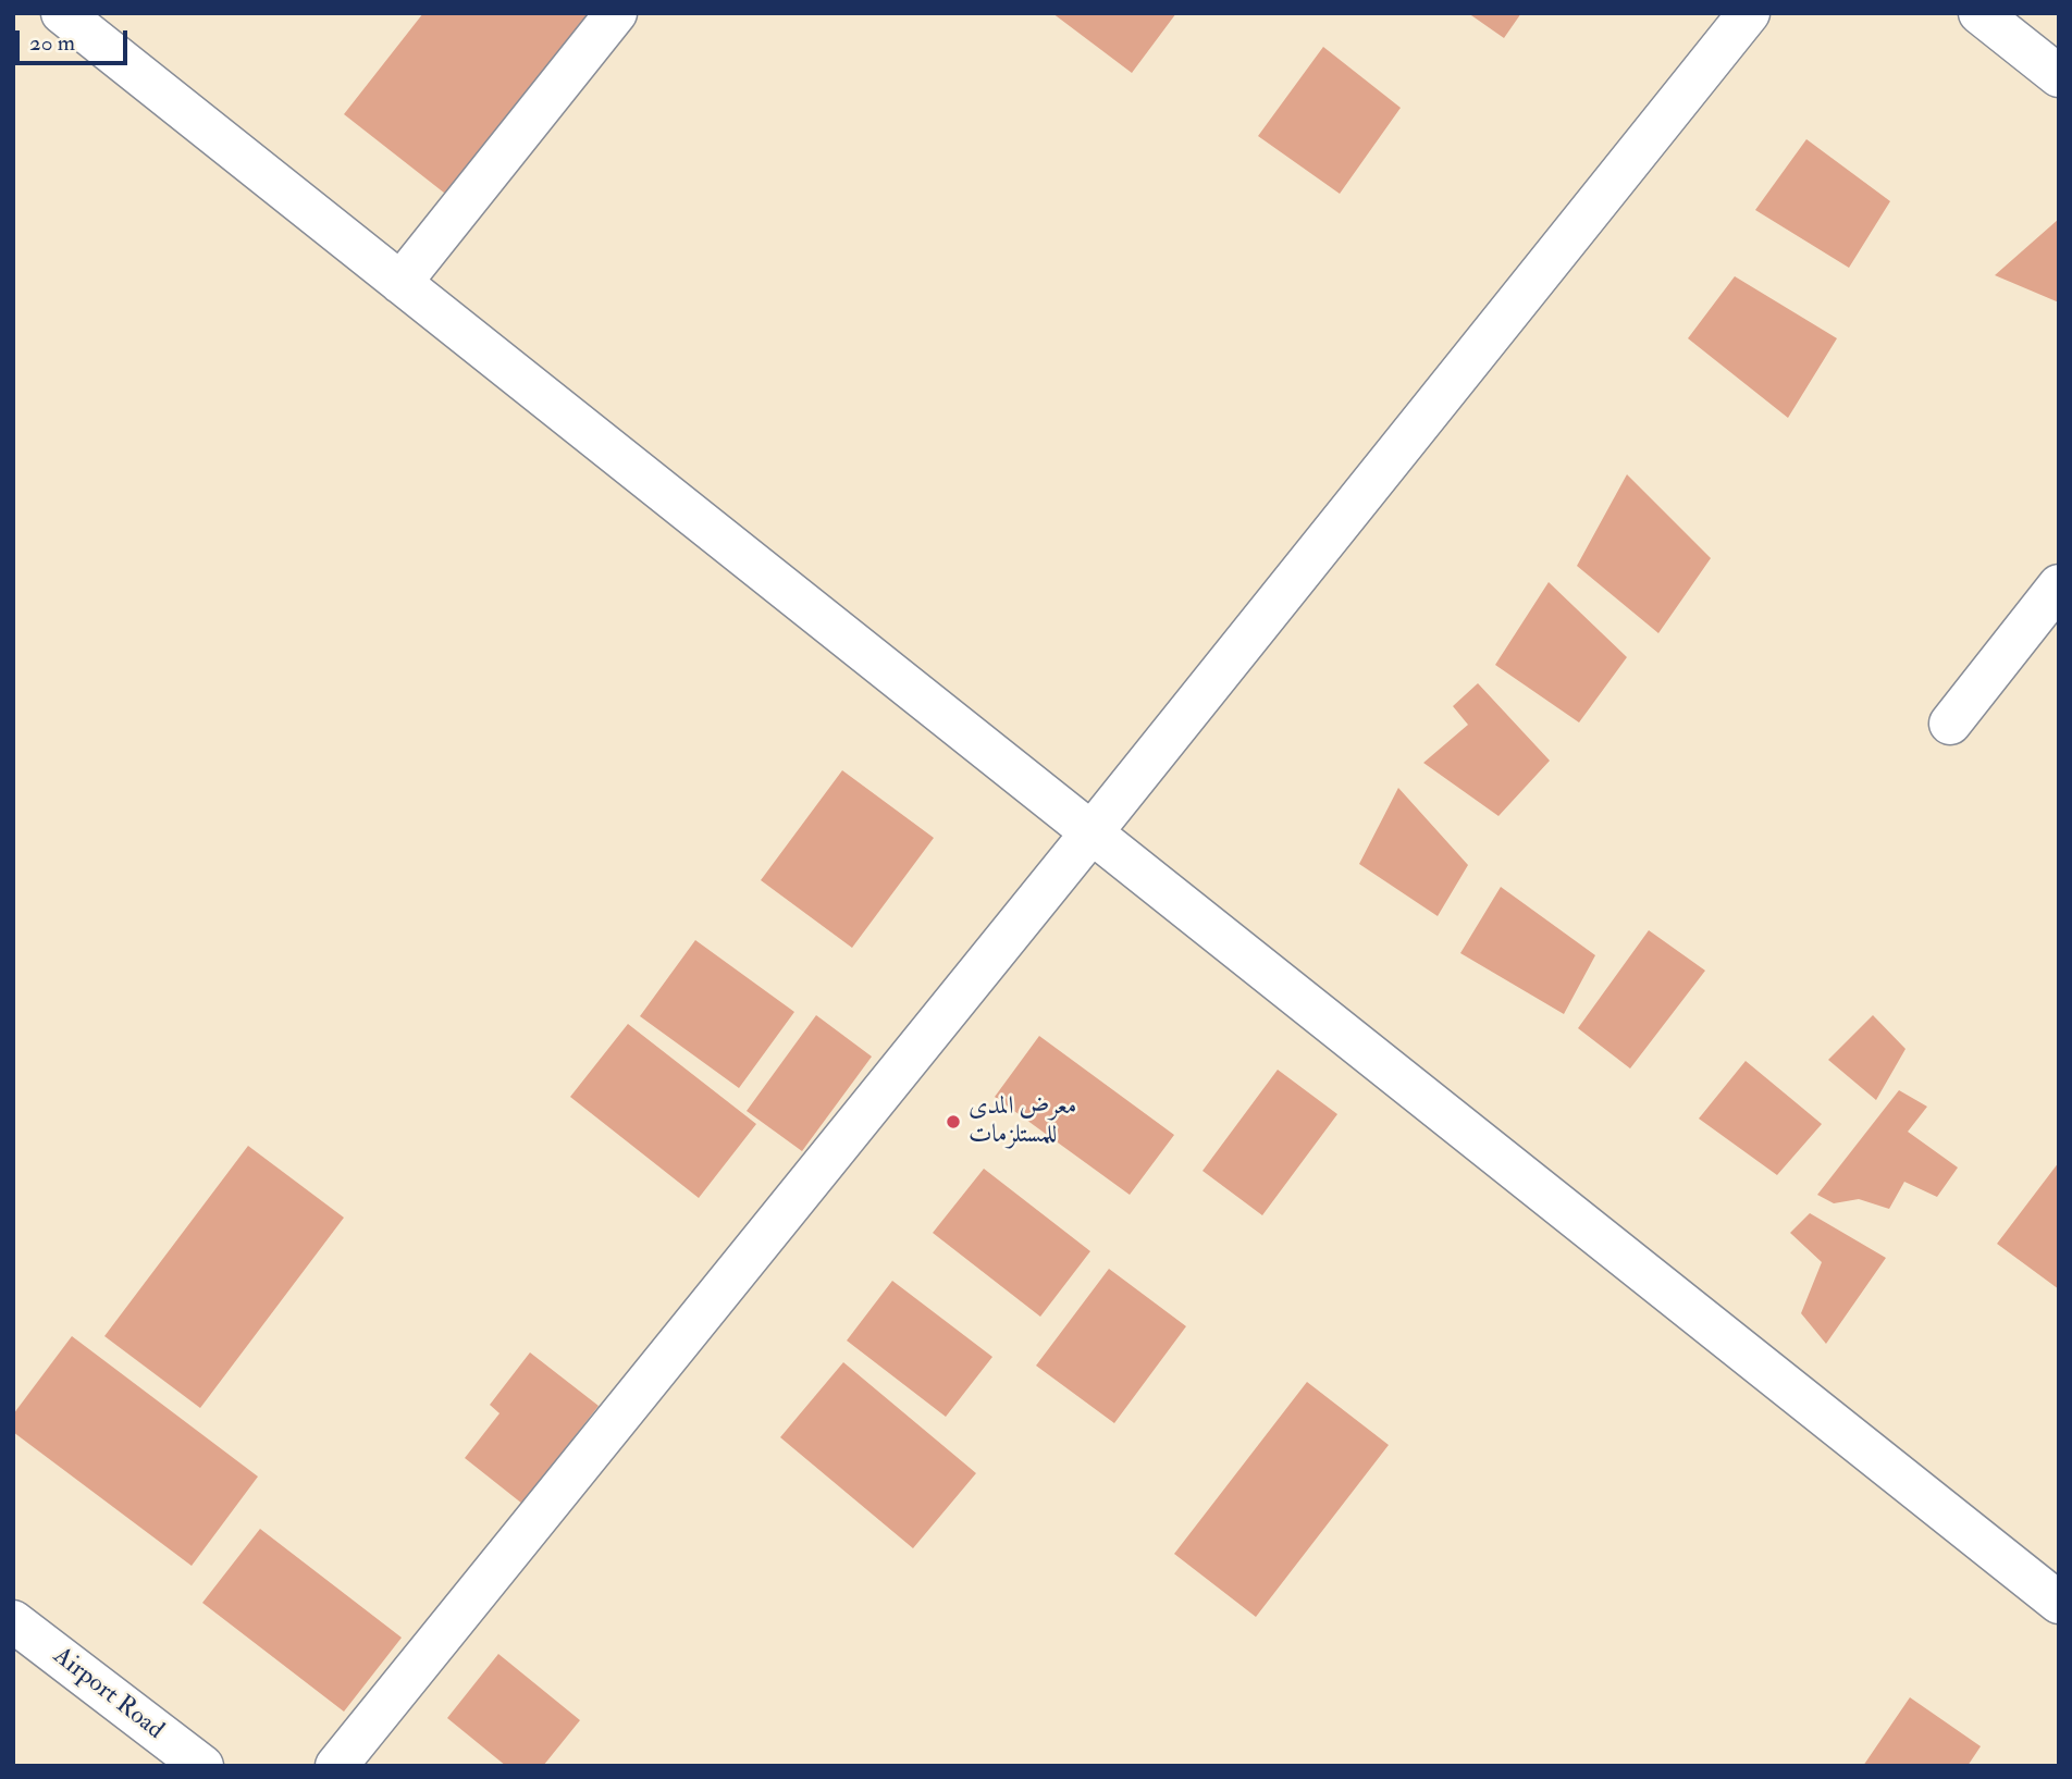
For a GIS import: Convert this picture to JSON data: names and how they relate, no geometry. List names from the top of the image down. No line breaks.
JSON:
{"streets":{"main road":["Airport Road"]},"places":["معرض المدى للمستلزمات"],"scale_bar":"20 m"}
